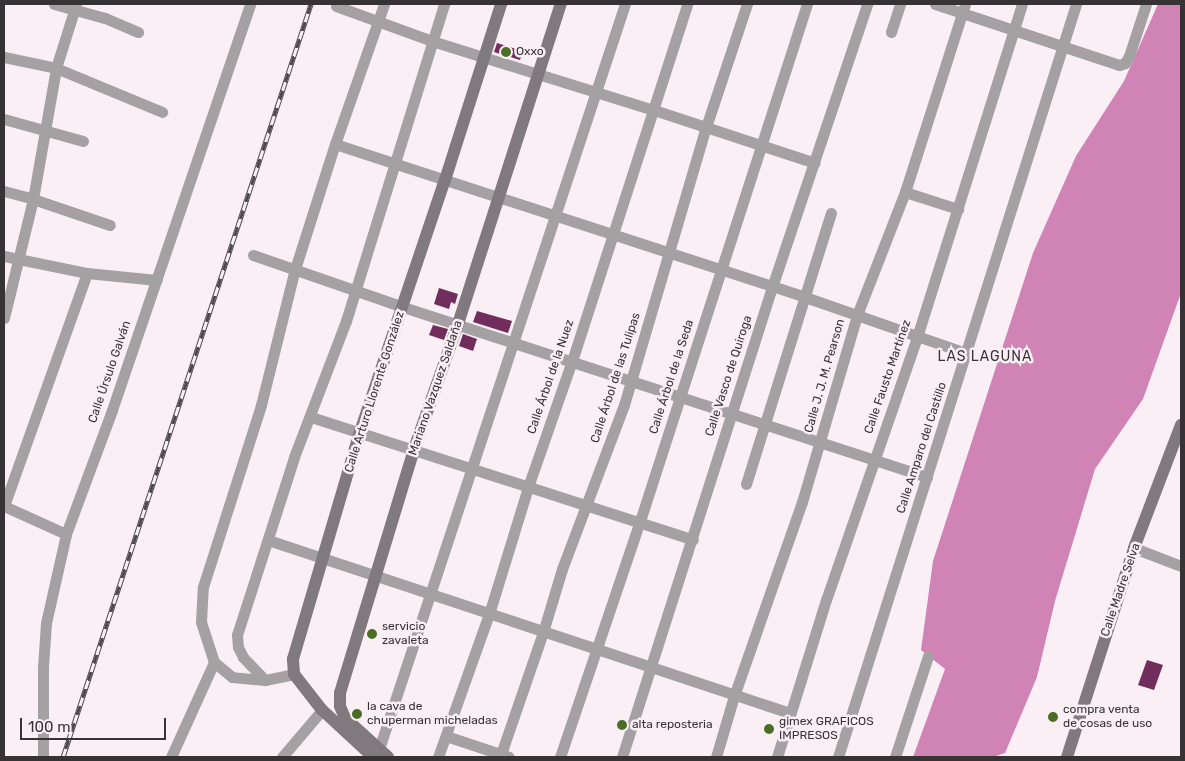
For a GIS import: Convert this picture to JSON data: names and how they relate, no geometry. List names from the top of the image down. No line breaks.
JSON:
{"streets":{"street":["Calle Úrsulo Galván","Calle Vasco de Quiroga","Calle J. J. M. Pearson","Calle Árbol de la Nuez","Calle Árbol de la Seda","Calle Fausto Martínez","Calle Árbol de las Tulipas","Mariano Vazquez Saldaña","Calle Arturo Llorente González","Calle Amparo del Castillo","Calle Madre Selva"]},"districts":["LAS LAGUNA"],"places":["Oxxo","servicio zavaleta","la cava de chuperman micheladas","compra venta de cosas de uso","alta reposteria","gimex GRAFICOS IMPRESOS"],"scale_bar":"100 m"}
